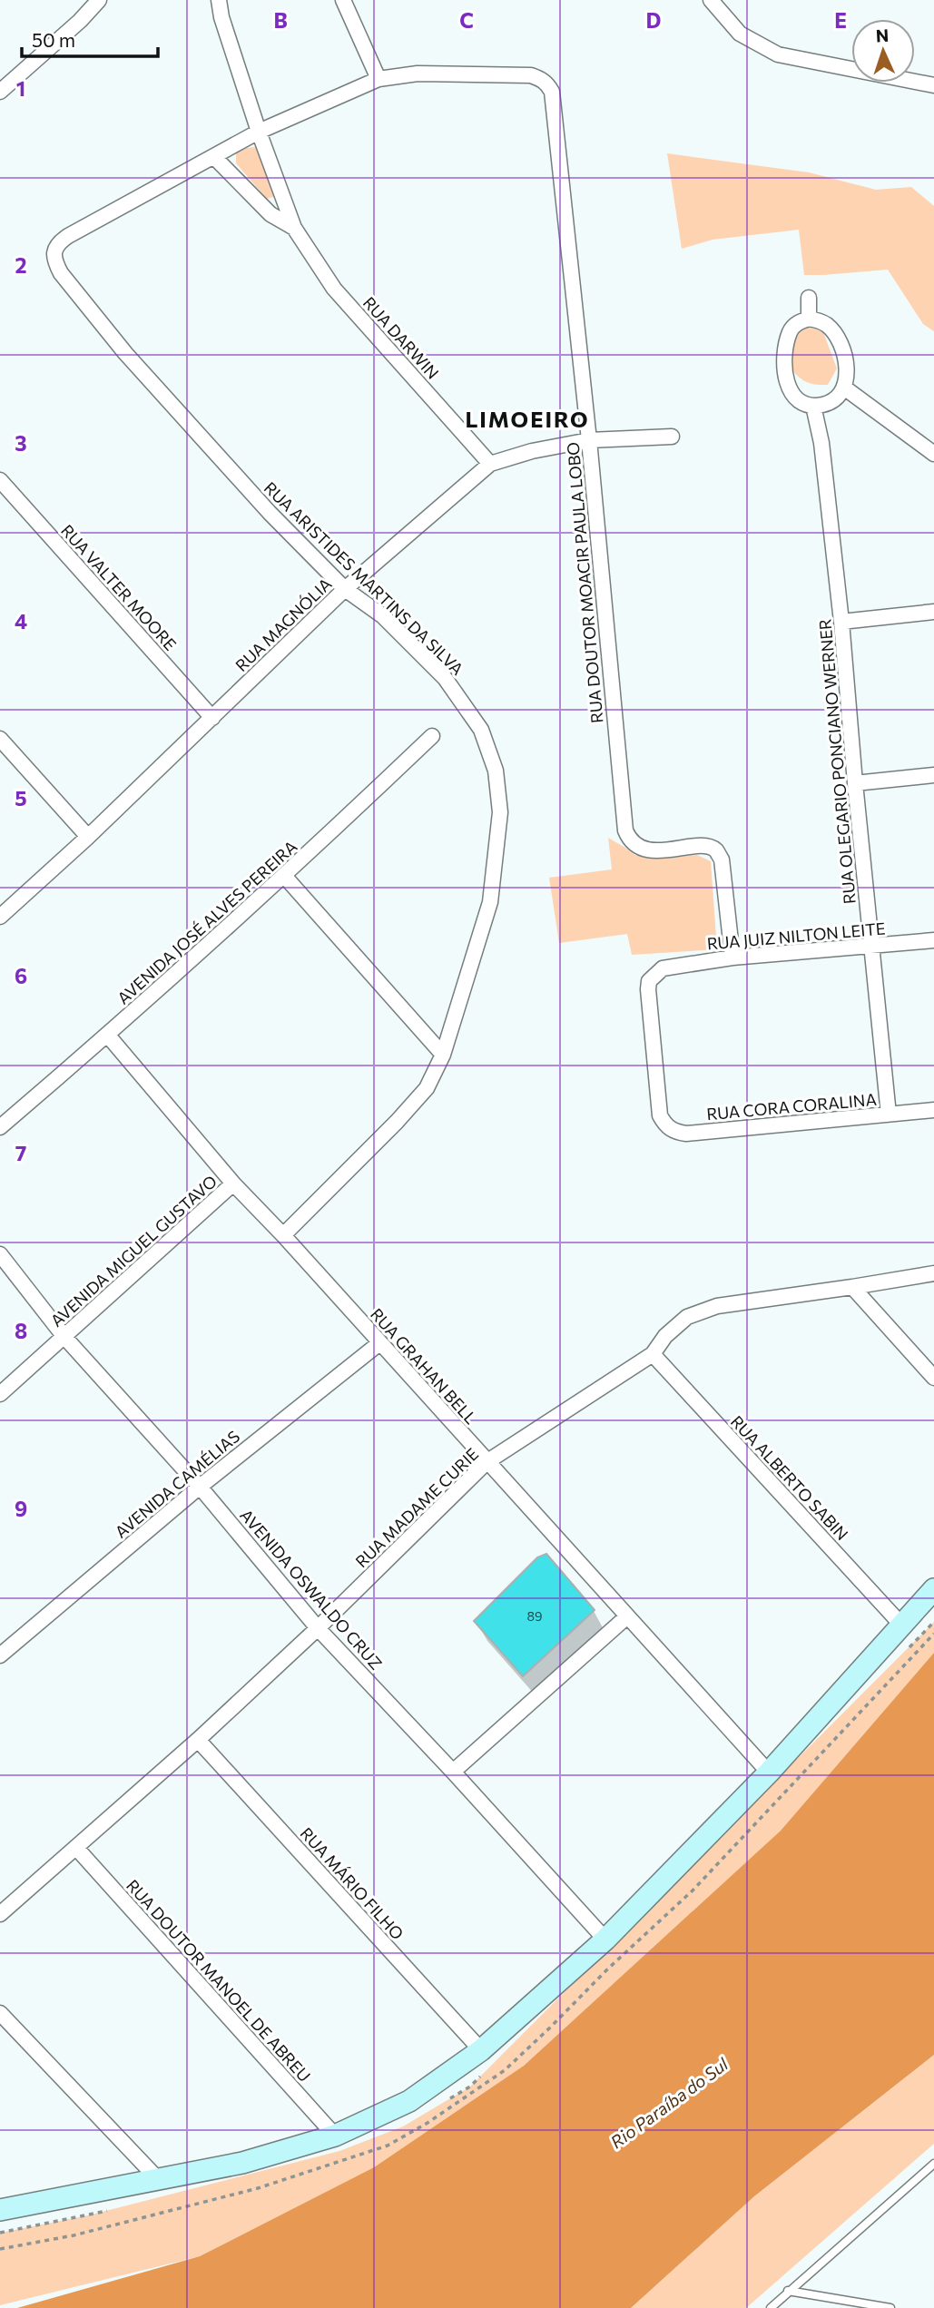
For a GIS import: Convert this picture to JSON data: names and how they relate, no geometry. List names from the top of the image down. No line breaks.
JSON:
{"streets":{"street":["RUA DARWIN","RUA ARISTIDES MARTINS DA SILVA","RUA DOUTOR MOACIR PAULA LOBO","RUA VALTER MOORE","RUA MAGNÓLIA","RUA OLEGARIO PONCIANO WERNER","AVENIDA JOSÉ ALVES PEREIRA","RUA JUIZ NILTON LEITE","RUA CORA CORALINA","AVENIDA MIGUEL GUSTAVO","RUA GRAHAN BELL","RUA ALBERTO SABIN","AVENIDA CAMÉLIAS","RUA MADAME CURIE","AVENIDA OSWALDO CRUZ","RUA MÁRIO FILHO","RUA DOUTOR MANOEL DE ABREU"]},"crossings":[["RUA DARWIN","RUA ARISTIDES MARTINS DA SILVA"],["RUA DARWIN","RUA DOUTOR MOACIR PAULA LOBO"],["RUA DARWIN","RUA MAGNÓLIA"],["RUA ARISTIDES MARTINS DA SILVA","RUA DOUTOR MOACIR PAULA LOBO"],["RUA ARISTIDES MARTINS DA SILVA","RUA MAGNÓLIA"],["RUA ARISTIDES MARTINS DA SILVA","RUA GRAHAN BELL"],["RUA DOUTOR MOACIR PAULA LOBO","RUA MAGNÓLIA"],["RUA DOUTOR MOACIR PAULA LOBO","RUA JUIZ NILTON LEITE"],["RUA VALTER MOORE","RUA MAGNÓLIA"],["RUA OLEGARIO PONCIANO WERNER","RUA JUIZ NILTON LEITE"],["RUA OLEGARIO PONCIANO WERNER","RUA CORA CORALINA"],["AVENIDA JOSÉ ALVES PEREIRA","RUA GRAHAN BELL"],["RUA JUIZ NILTON LEITE","RUA CORA CORALINA"],["AVENIDA MIGUEL GUSTAVO","RUA GRAHAN BELL"],["AVENIDA MIGUEL GUSTAVO","AVENIDA OSWALDO CRUZ"],["RUA GRAHAN BELL","AVENIDA CAMÉLIAS"],["RUA GRAHAN BELL","RUA MADAME CURIE"],["RUA ALBERTO SABIN","RUA MADAME CURIE"],["AVENIDA CAMÉLIAS","AVENIDA OSWALDO CRUZ"],["RUA MADAME CURIE","AVENIDA OSWALDO CRUZ"],["RUA MADAME CURIE","RUA MÁRIO FILHO"],["RUA MADAME CURIE","RUA DOUTOR MANOEL DE ABREU"]],"districts":["LIMOEIRO"],"water":["Rio Paraíba do Sul"],"house_numbers":["89"],"scale_bar":"50 m","north":"top","grid":{"columns":["B","C","D","E"],"rows":["1","2","3","4","5","6","7","8","9"]}}
